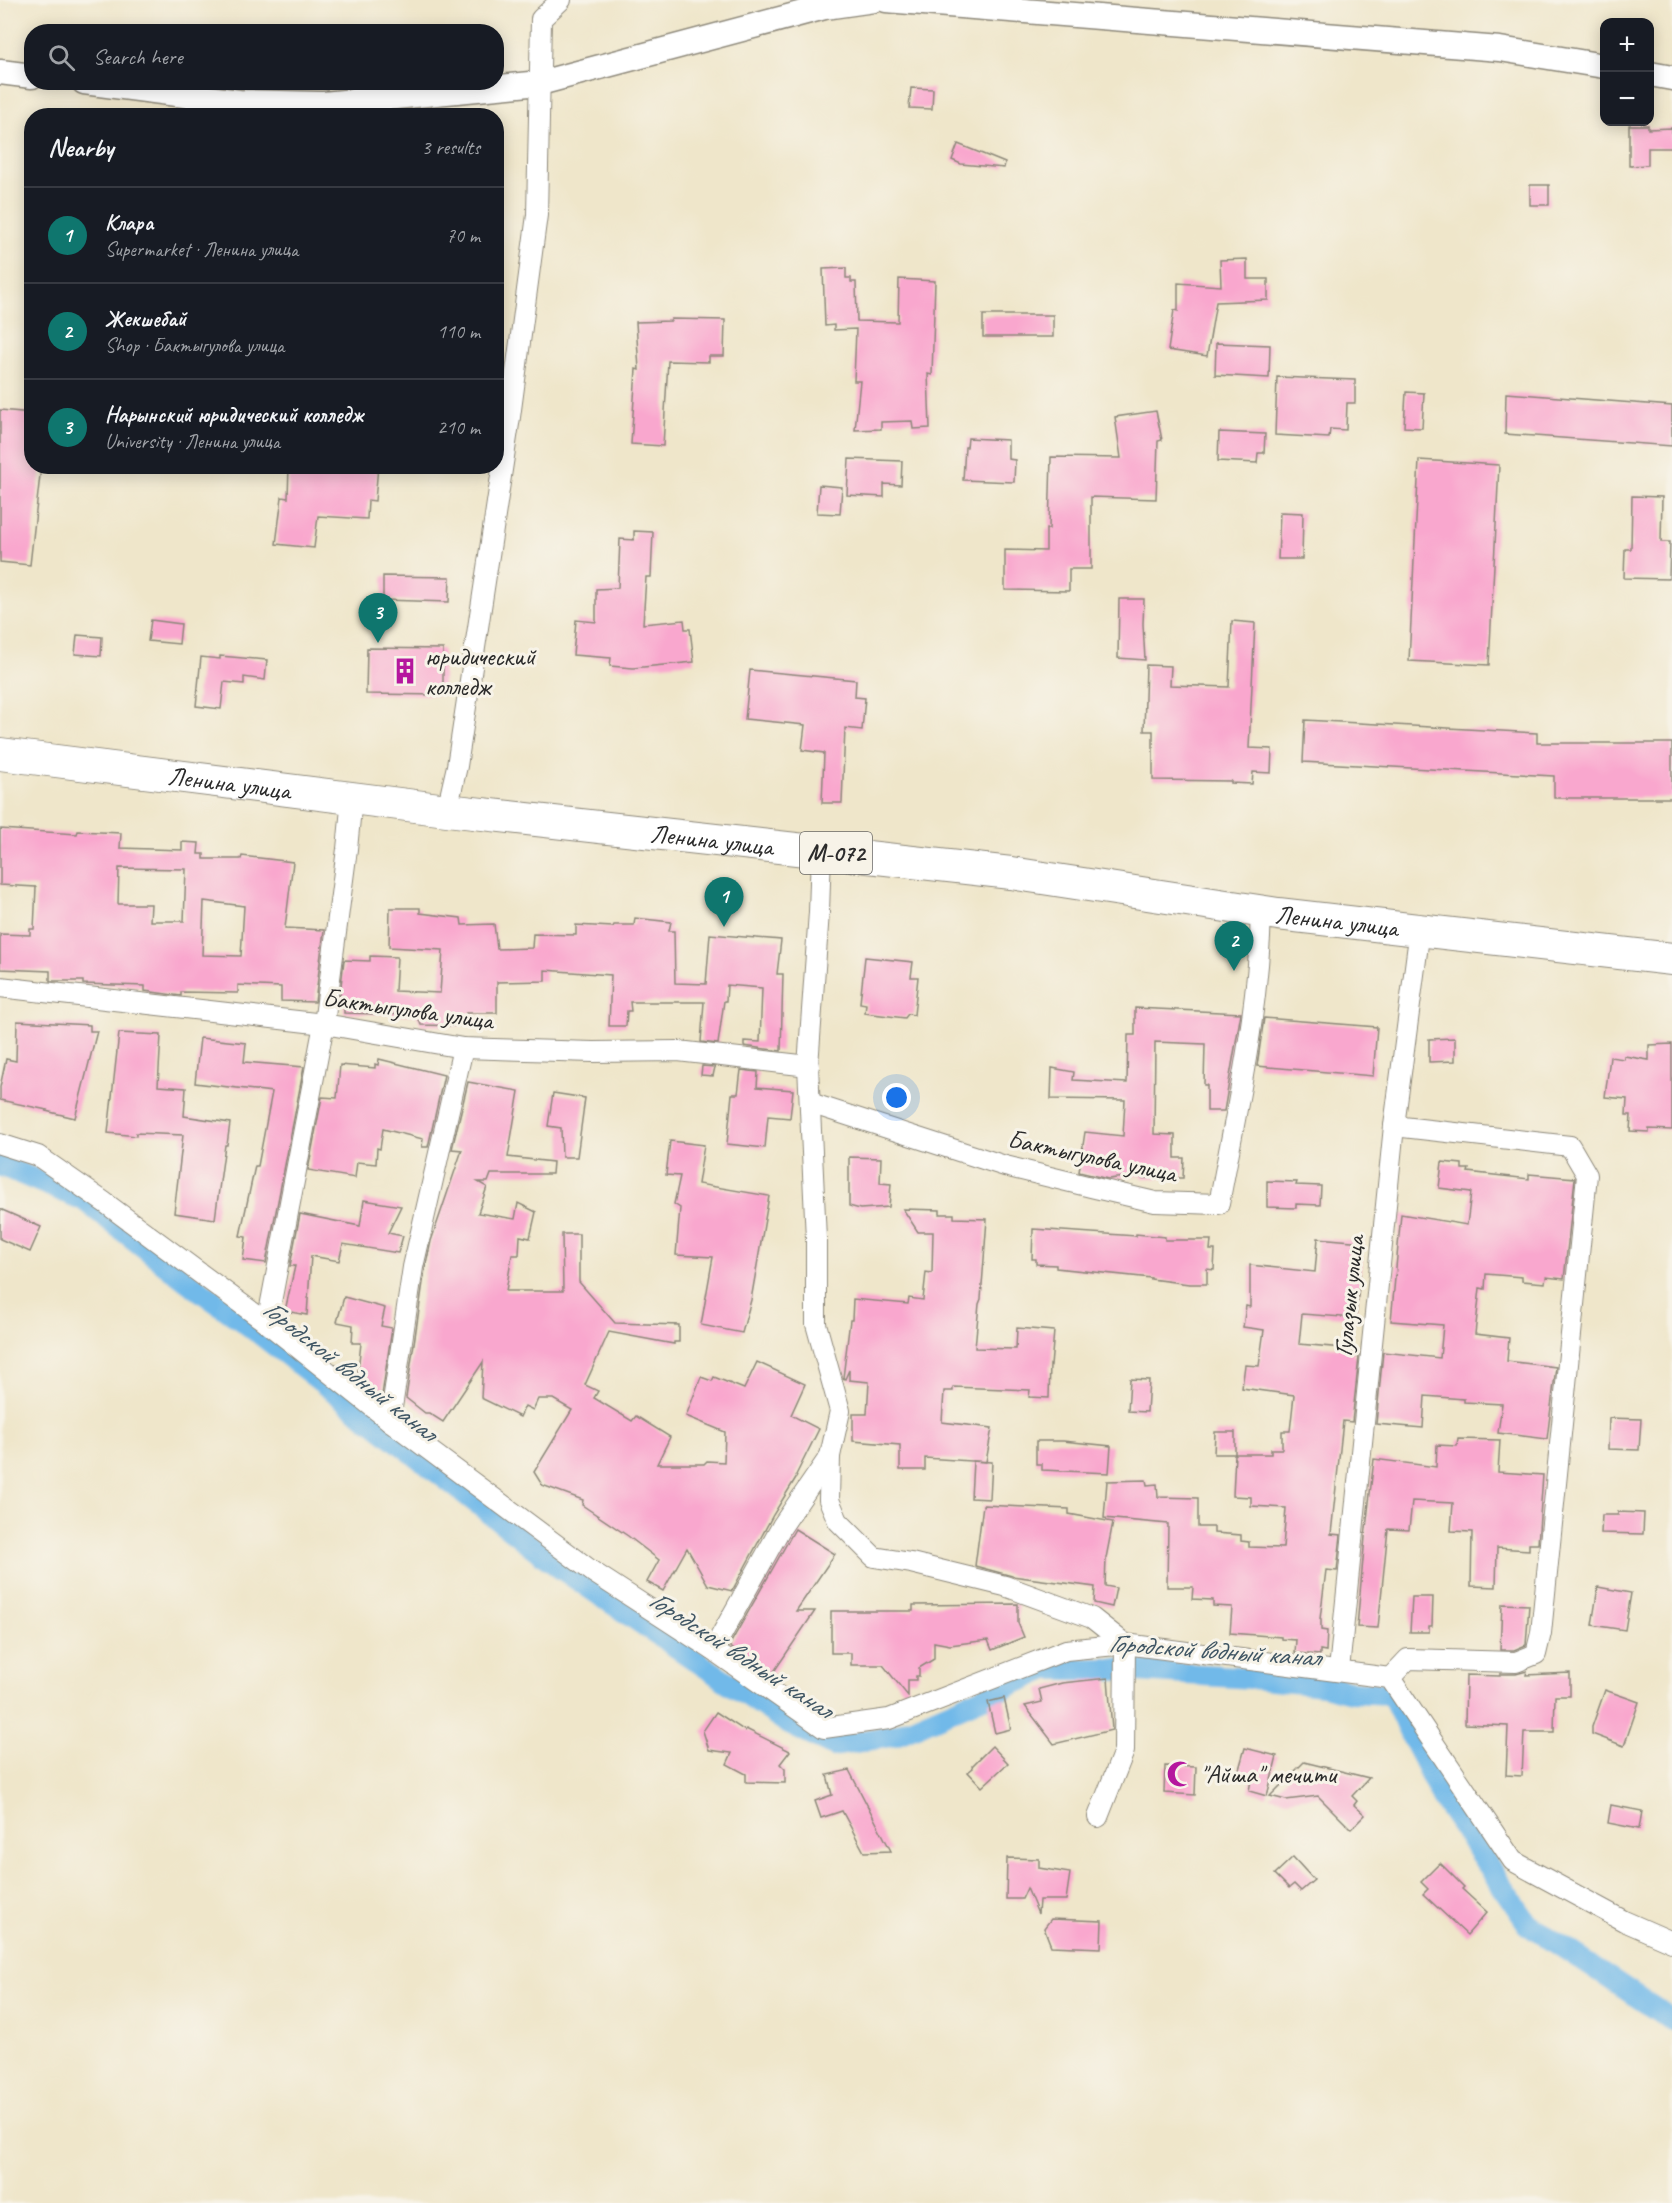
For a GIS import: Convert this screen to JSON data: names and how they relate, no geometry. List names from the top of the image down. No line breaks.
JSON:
{"streets":{"main road":["Ленина улица","М-072"],"street":["Бактыгулова улица","Гулазык улица"]},"crossings":[["Ленина улица","Бактыгулова улица"],["Ленина улица","Гулазык улица"]],"water":["Городской водный канал"],"places":{"building":["юридический колледж"],"mosque":["\"Айша\" мечити"]},"page":{"map_buttons":["+","−"],"search":"Search here","heading":["Nearby","3 results"],"list":[{"mark":"1","name":"Клара","note":"Supermarket · Ленина улица","value":"70 m"},{"mark":"2","name":"Жекшебай","note":"Shop · Бактыгулова улица","value":"110 m"},{"mark":"3","name":"Нарынский юридический колледж","note":"University · Ленина улица","value":"210 m"}],"pins":["3","1","2"]}}
